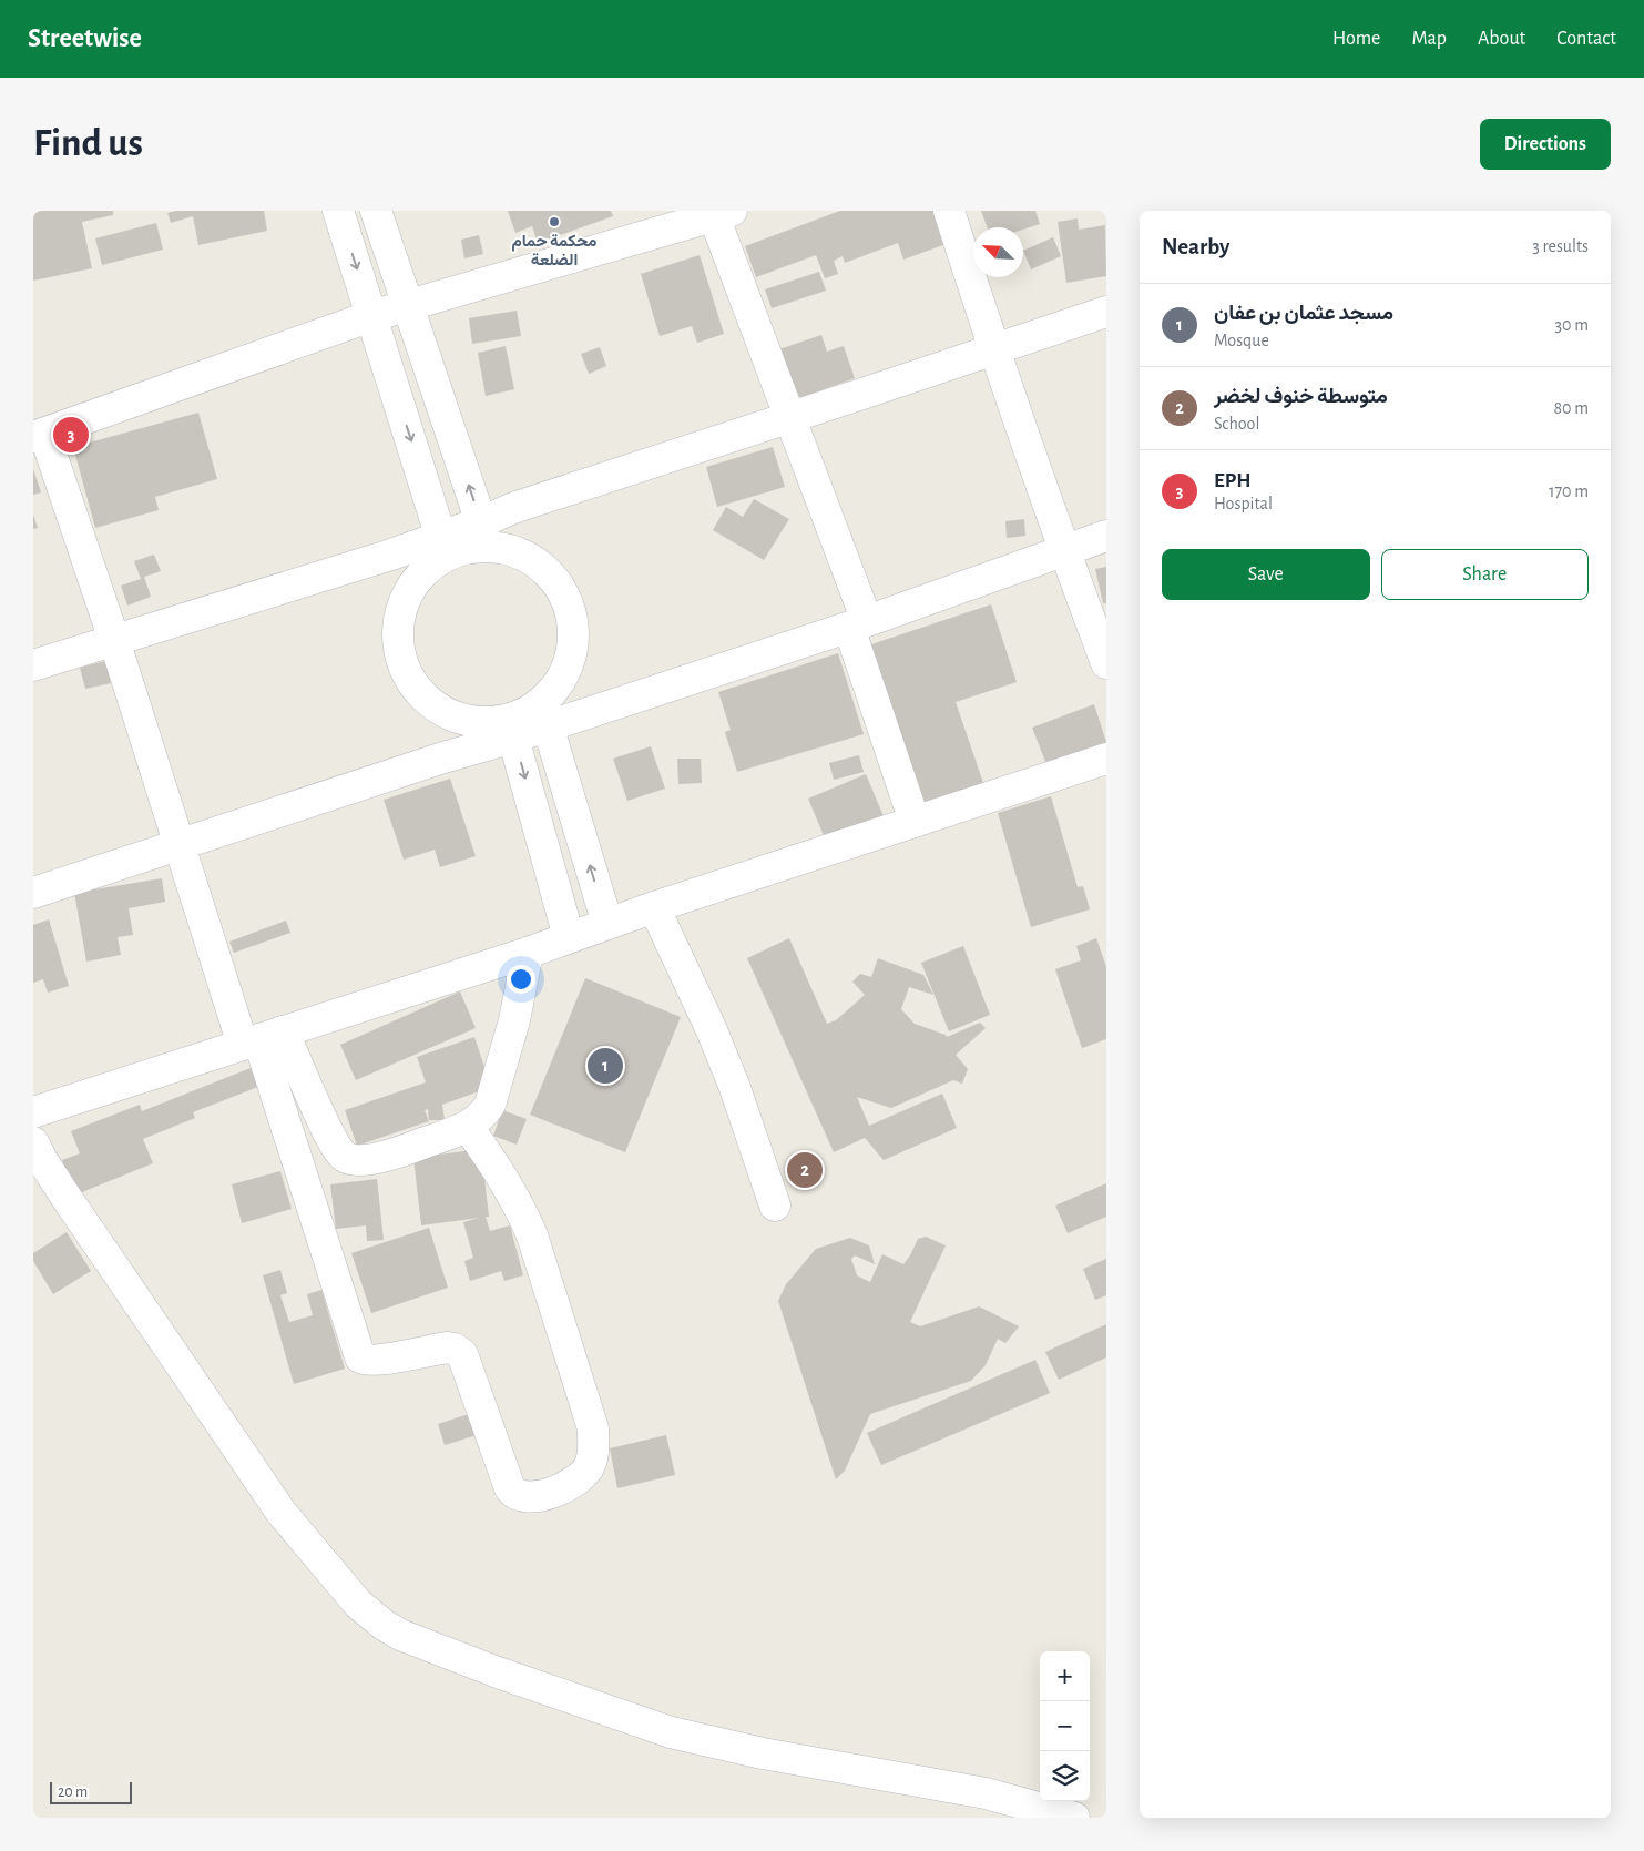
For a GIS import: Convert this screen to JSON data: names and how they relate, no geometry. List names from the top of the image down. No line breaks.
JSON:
{"places":["محكمة حمام الضلعة"],"scale_bar":"20 m","north":"top left","page":{"header":"Streetwise","nav":["Home","Map","About","Contact"],"buttons":["Directions",["Save","Share"]],"title":"Find us","heading":["Nearby","3 results"],"list":[{"mark":"1","name":"مسجد عثمان بن عفان","note":"Mosque","value":"30 m"},{"mark":"2","name":"متوسطة خنوف لخضر","note":"School","value":"80 m"},{"mark":"3","name":"EPH","note":"Hospital","value":"170 m"}],"pins":["3","1","2"],"map_buttons":["+","−"],"scale":"20 m"}}
